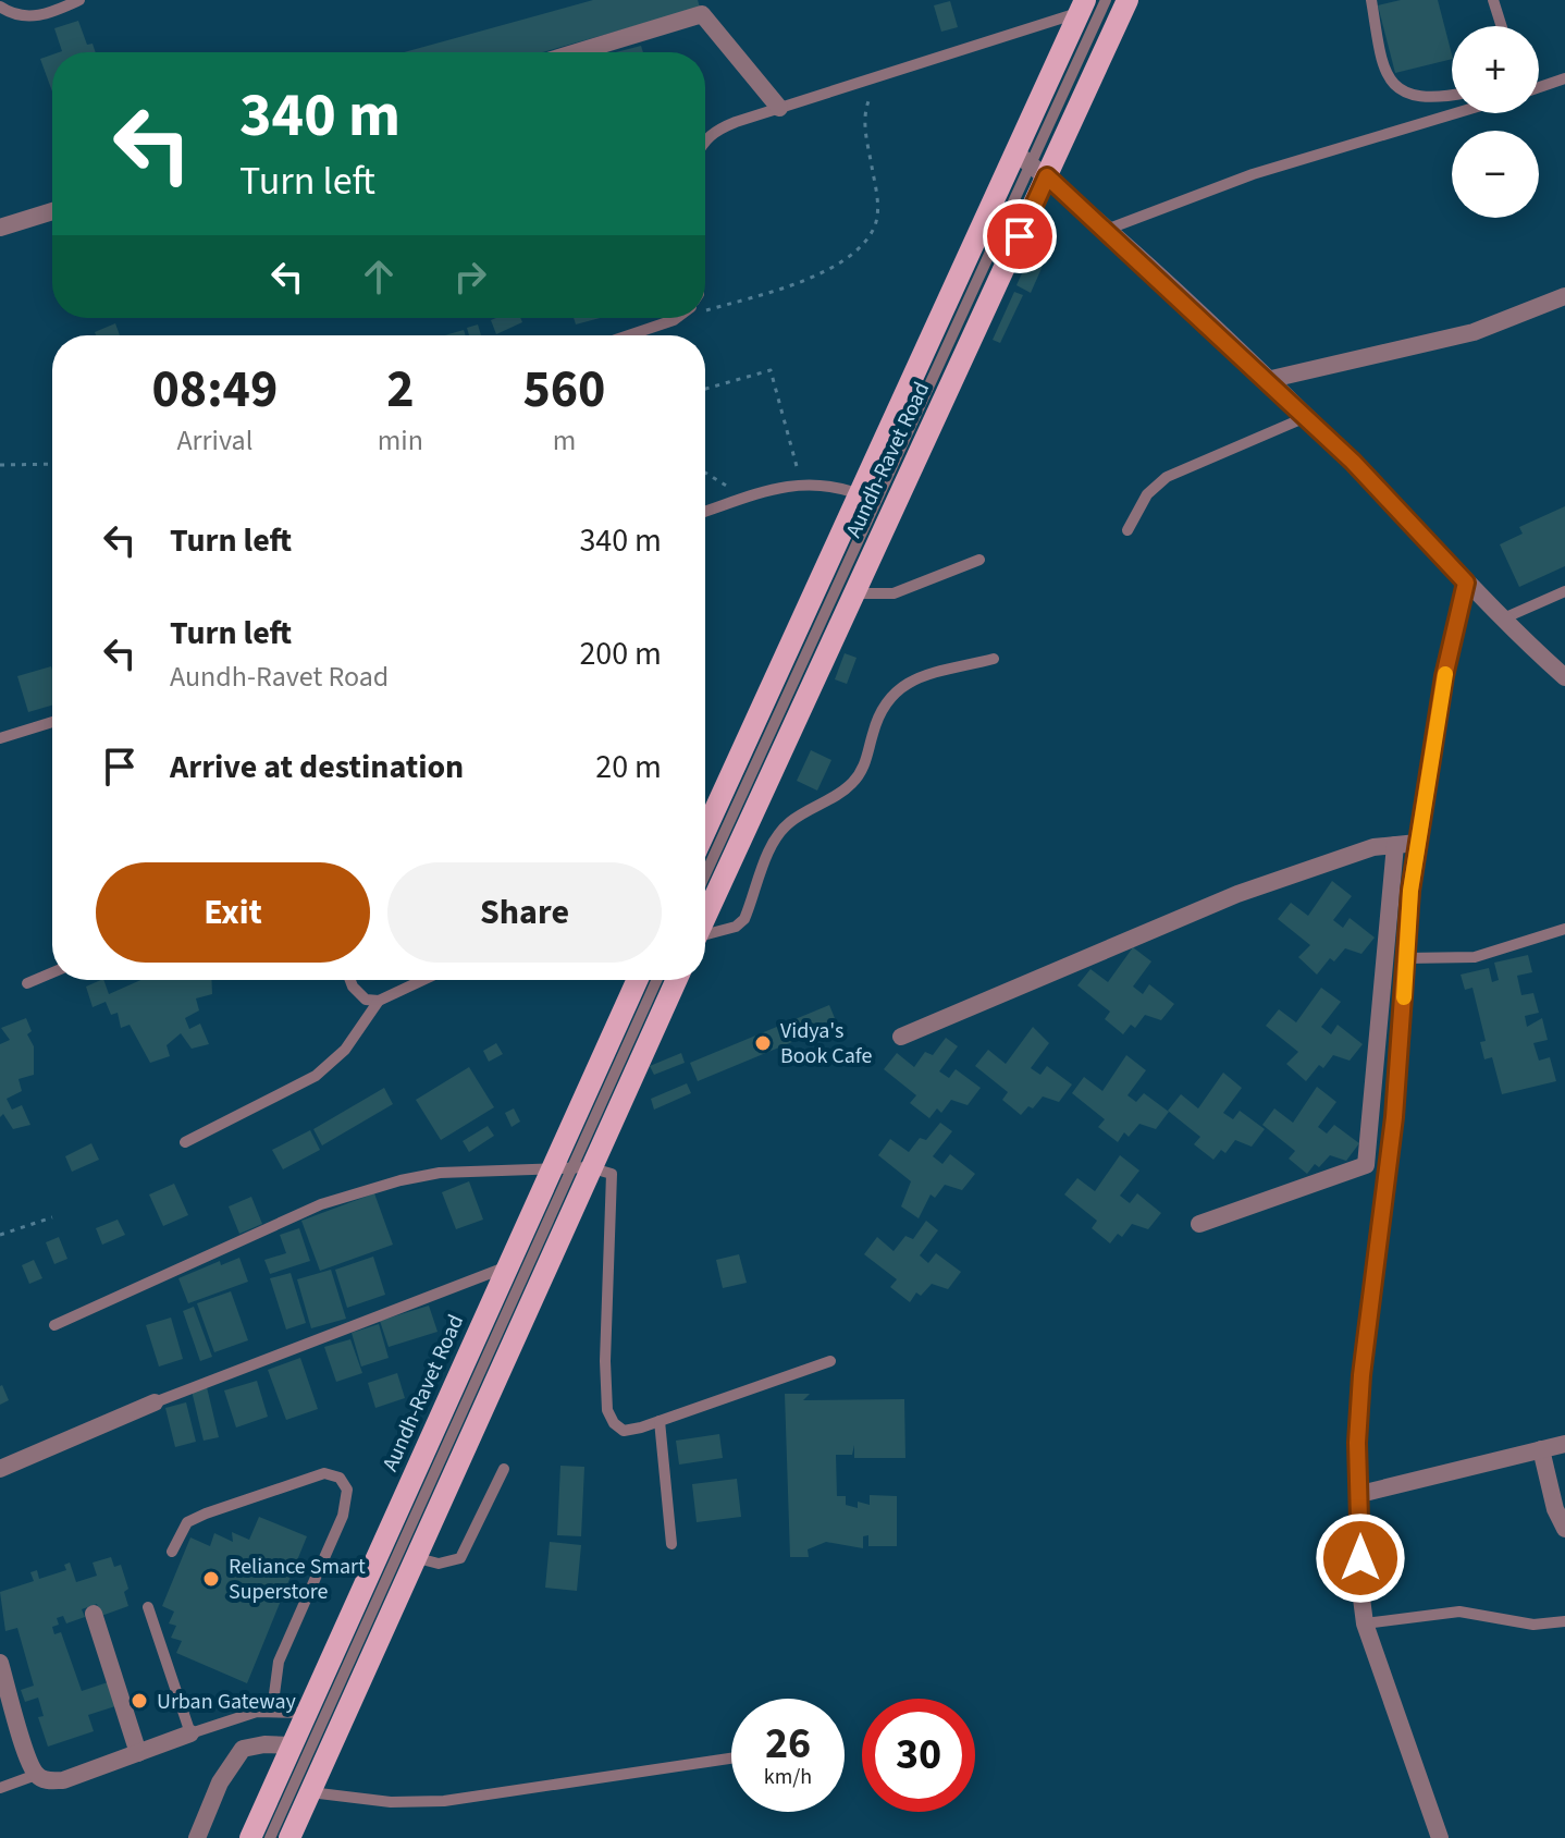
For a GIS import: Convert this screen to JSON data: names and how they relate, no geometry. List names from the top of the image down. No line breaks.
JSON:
{"streets":{"main road":["Aundh-Ravet Road"]},"places":["Vidya's Book Cafe","Reliance Smart Superstore","Urban Gateway"],"page":{"map_buttons":["+","−"],"turn":["340 m","Turn left"],"eta":["08:49","Arrival","2","min","560","m"],"list":[{"name":"Turn left","value":"340 m"},{"name":"Turn left","note":"Aundh-Ravet Road","value":"200 m"},{"name":"Arrive at destination","value":"20 m"}],"buttons":["Exit","Share"],"speed":"26 km/h","limit":"30"}}
